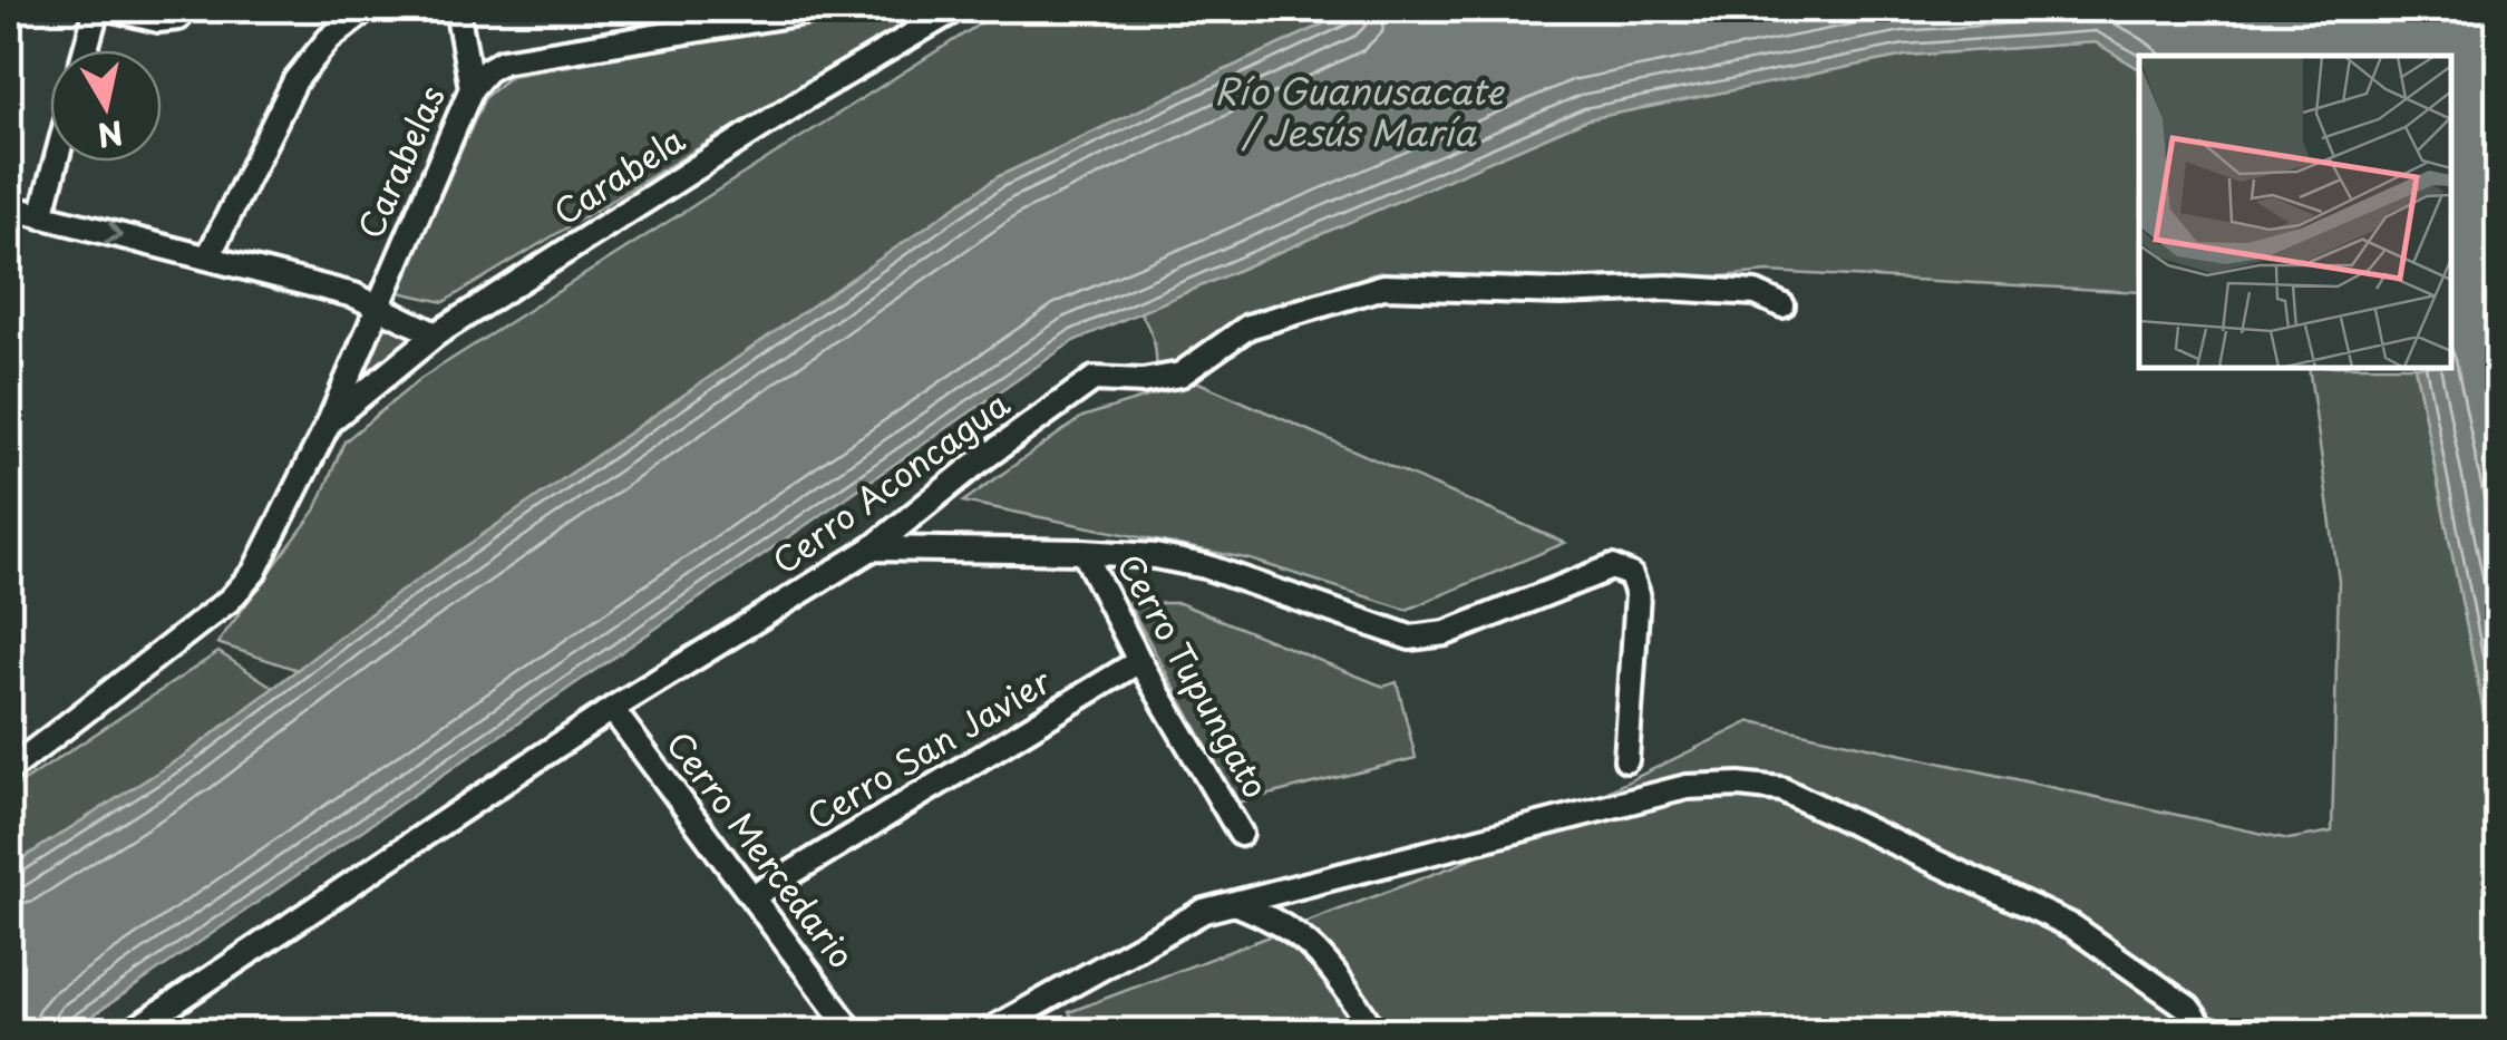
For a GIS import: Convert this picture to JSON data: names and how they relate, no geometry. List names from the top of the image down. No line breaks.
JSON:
{"streets":{"street":["Carabelas","Carabela","Cerro Aconcagua","Cerro Tupungato","Cerro San Javier","Cerro Mercedario"]},"crossings":[["Carabelas","Carabela"],["Cerro Aconcagua","Cerro Mercedario"],["Cerro Tupungato","Cerro San Javier"],["Cerro San Javier","Cerro Mercedario"]],"water":["Río Guanusacate / Jesús María"],"north":"bottom"}
